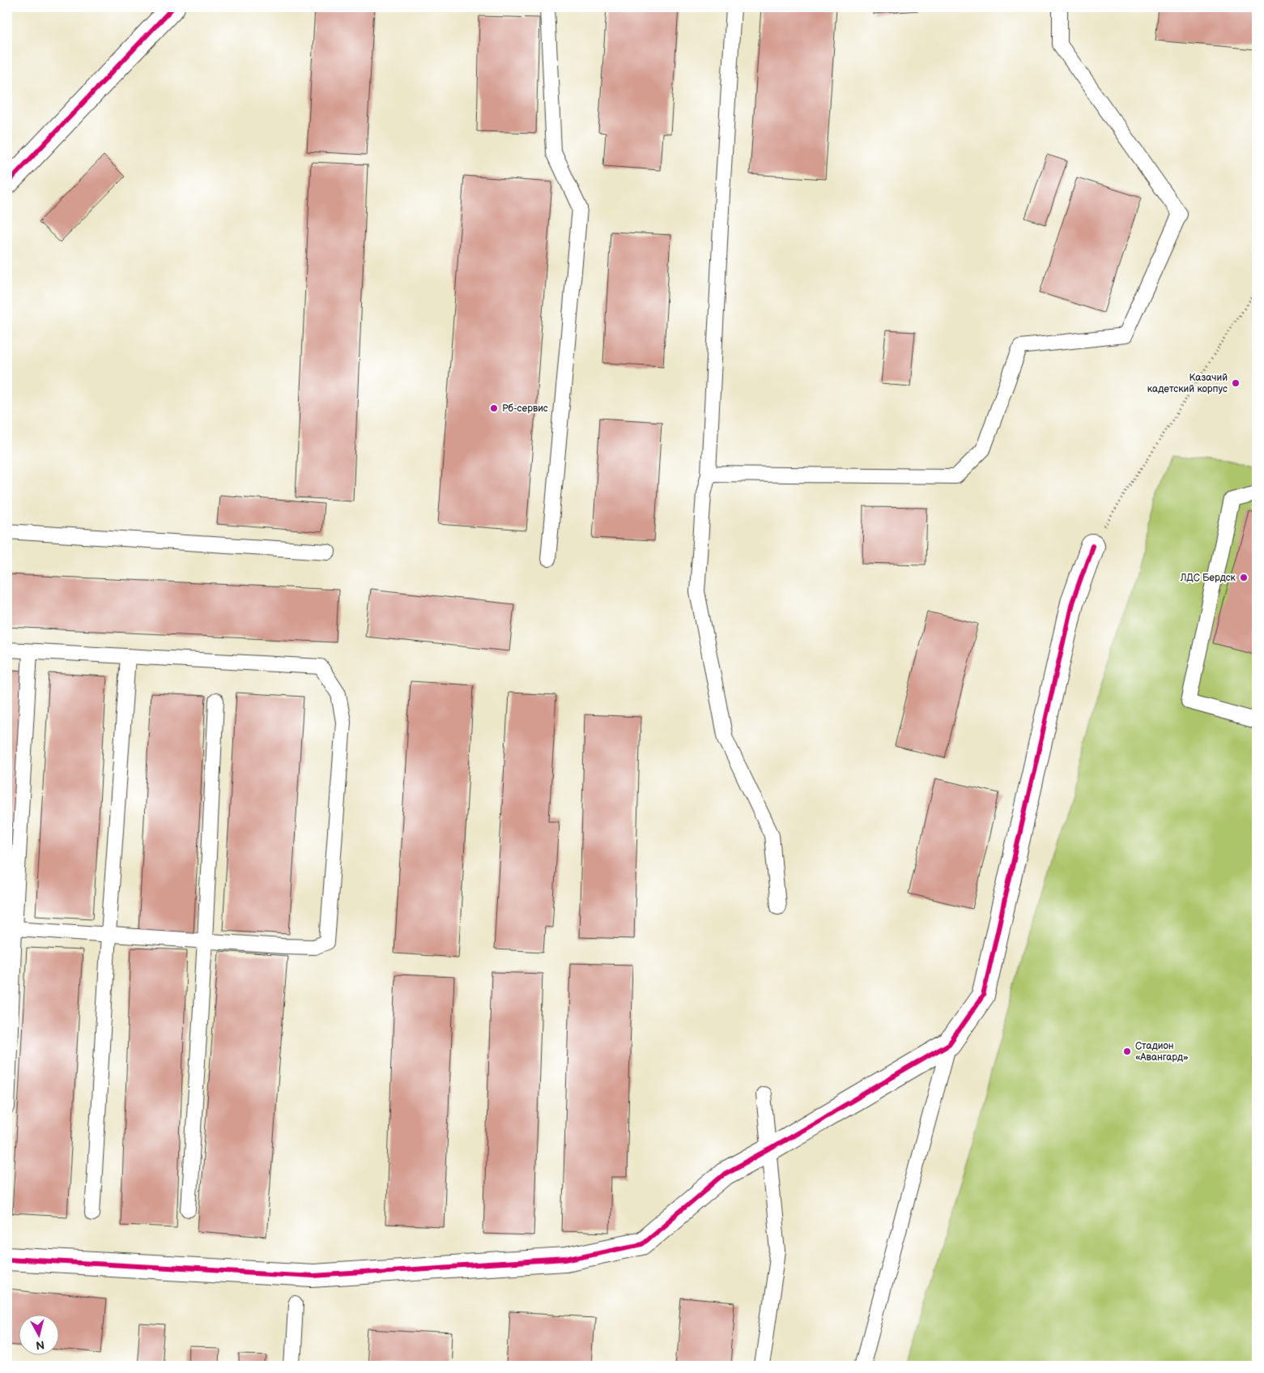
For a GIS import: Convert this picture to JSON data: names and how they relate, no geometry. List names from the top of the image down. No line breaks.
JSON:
{"places":["Казачий кадетский корпус","Рб-сервис","ЛДС Бердск","Стадион «Авангард»"],"north":"bottom"}
